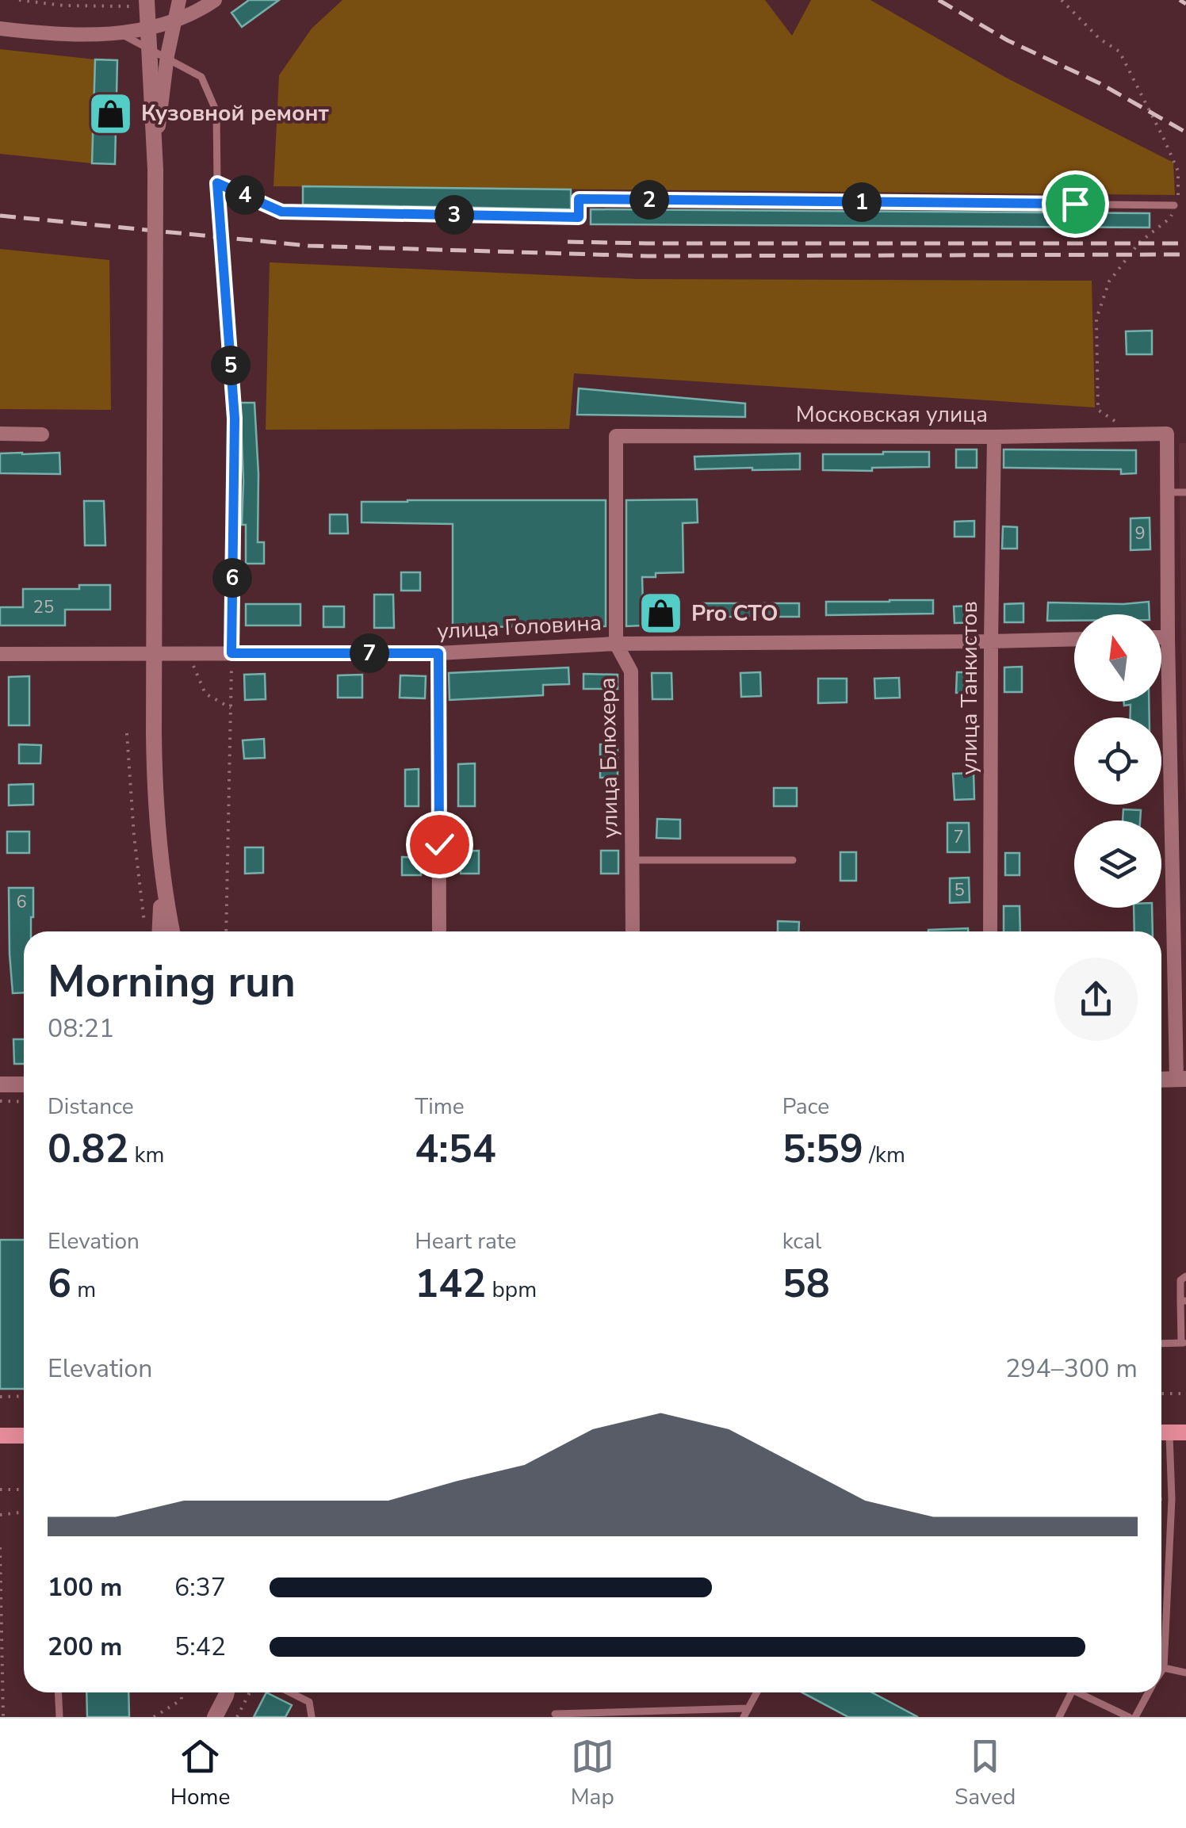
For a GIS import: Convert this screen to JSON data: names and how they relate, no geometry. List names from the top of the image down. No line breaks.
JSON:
{"streets":{"street":["Московская улица","улица Головина","улица Танкистов","улица Блюхера"]},"crossings":[["Московская улица","улица Танкистов"],["Московская улица","улица Блюхера"],["улица Головина","улица Танкистов"],["улица Головина","улица Блюхера"]],"places":{"shop":["Кузовной ремонт","Pro СТО"]},"house_numbers":["9","25","7","5","6"],"north":"top","page":{"pins":["4","2","1","3","5","6","7"],"heading":["Morning run","08:21"],"stats":[["Distance","0.82 km"],["Time","4:54"],["Pace","5:59 /km"],["Elevation","6 m"],["Heart rate","142 bpm"],["kcal","58"]],"chart":["Elevation","294–300 m"],"list":[{"name":"100 m","note":"6:37"},{"name":"200 m","note":"5:42"}],"tabs":["Home","Map","Saved"]}}
